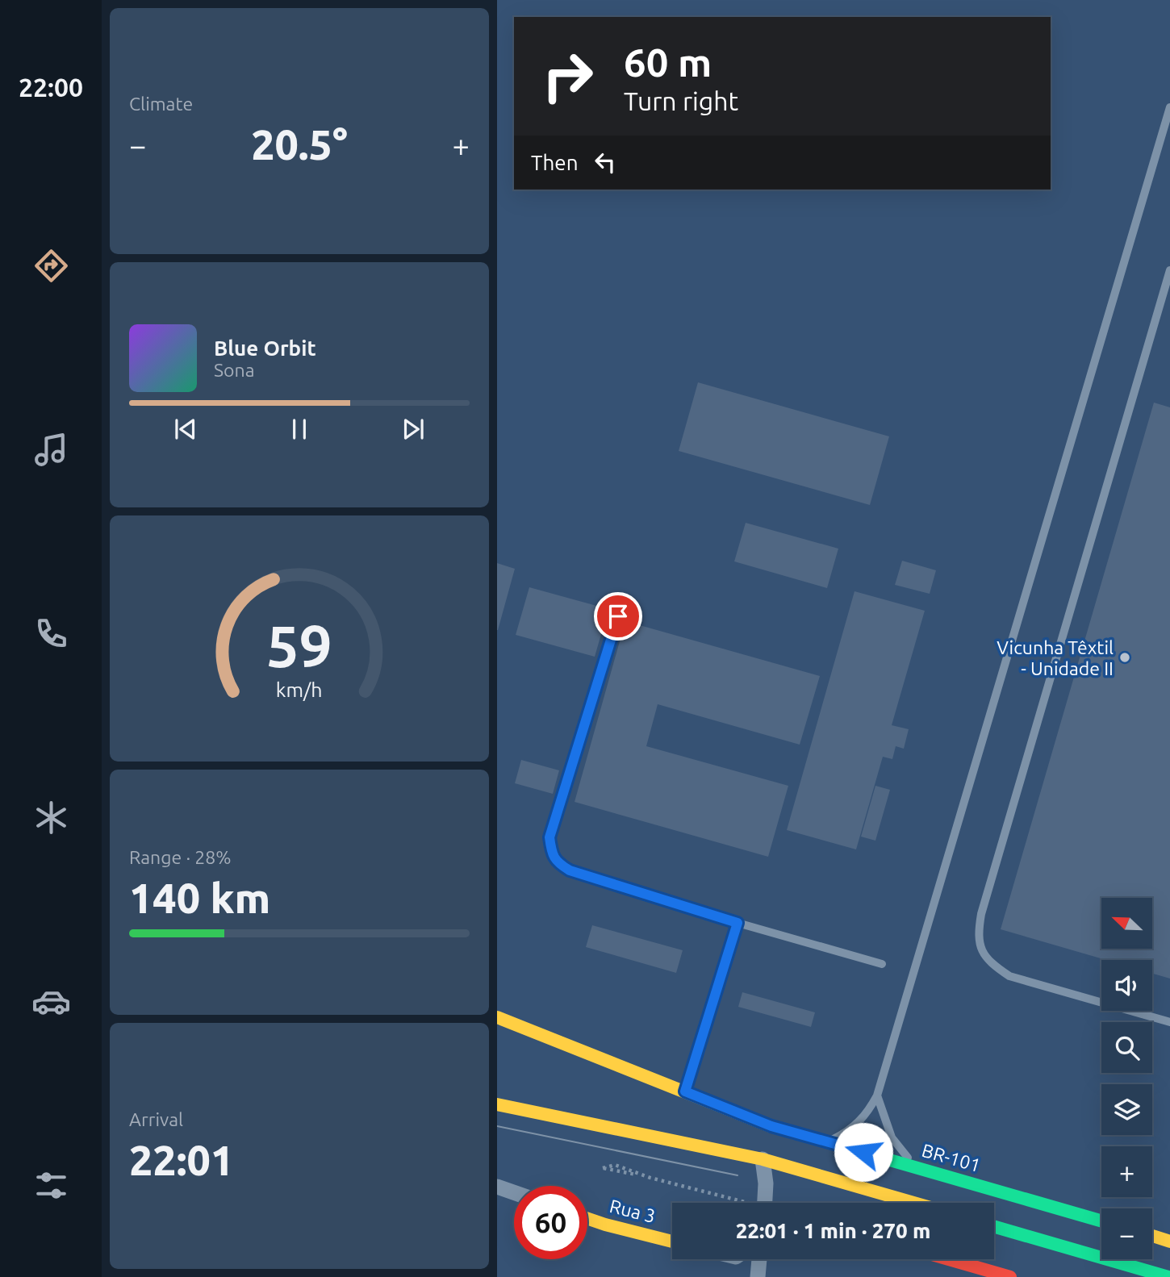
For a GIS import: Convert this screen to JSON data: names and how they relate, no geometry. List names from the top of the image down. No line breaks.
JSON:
{"streets":{"main road":["BR-101","Rua 3"]},"places":["Vicunha Têxtil - Unidade II"],"north":"top left","page":{"tabs":"22:00","tile":["Climate",["Range · 28%","140 km"],["Arrival","22:01"]],"turn":["60 m","Turn right"],"heat":["−","20.5°","+"],"then":"Then","song":["Blue Orbit","Sona"],"map_buttons":["+","−"],"limit":"60","trip":"22:01 · 1 min · 270 m","gauge":["59","km/h"]}}
